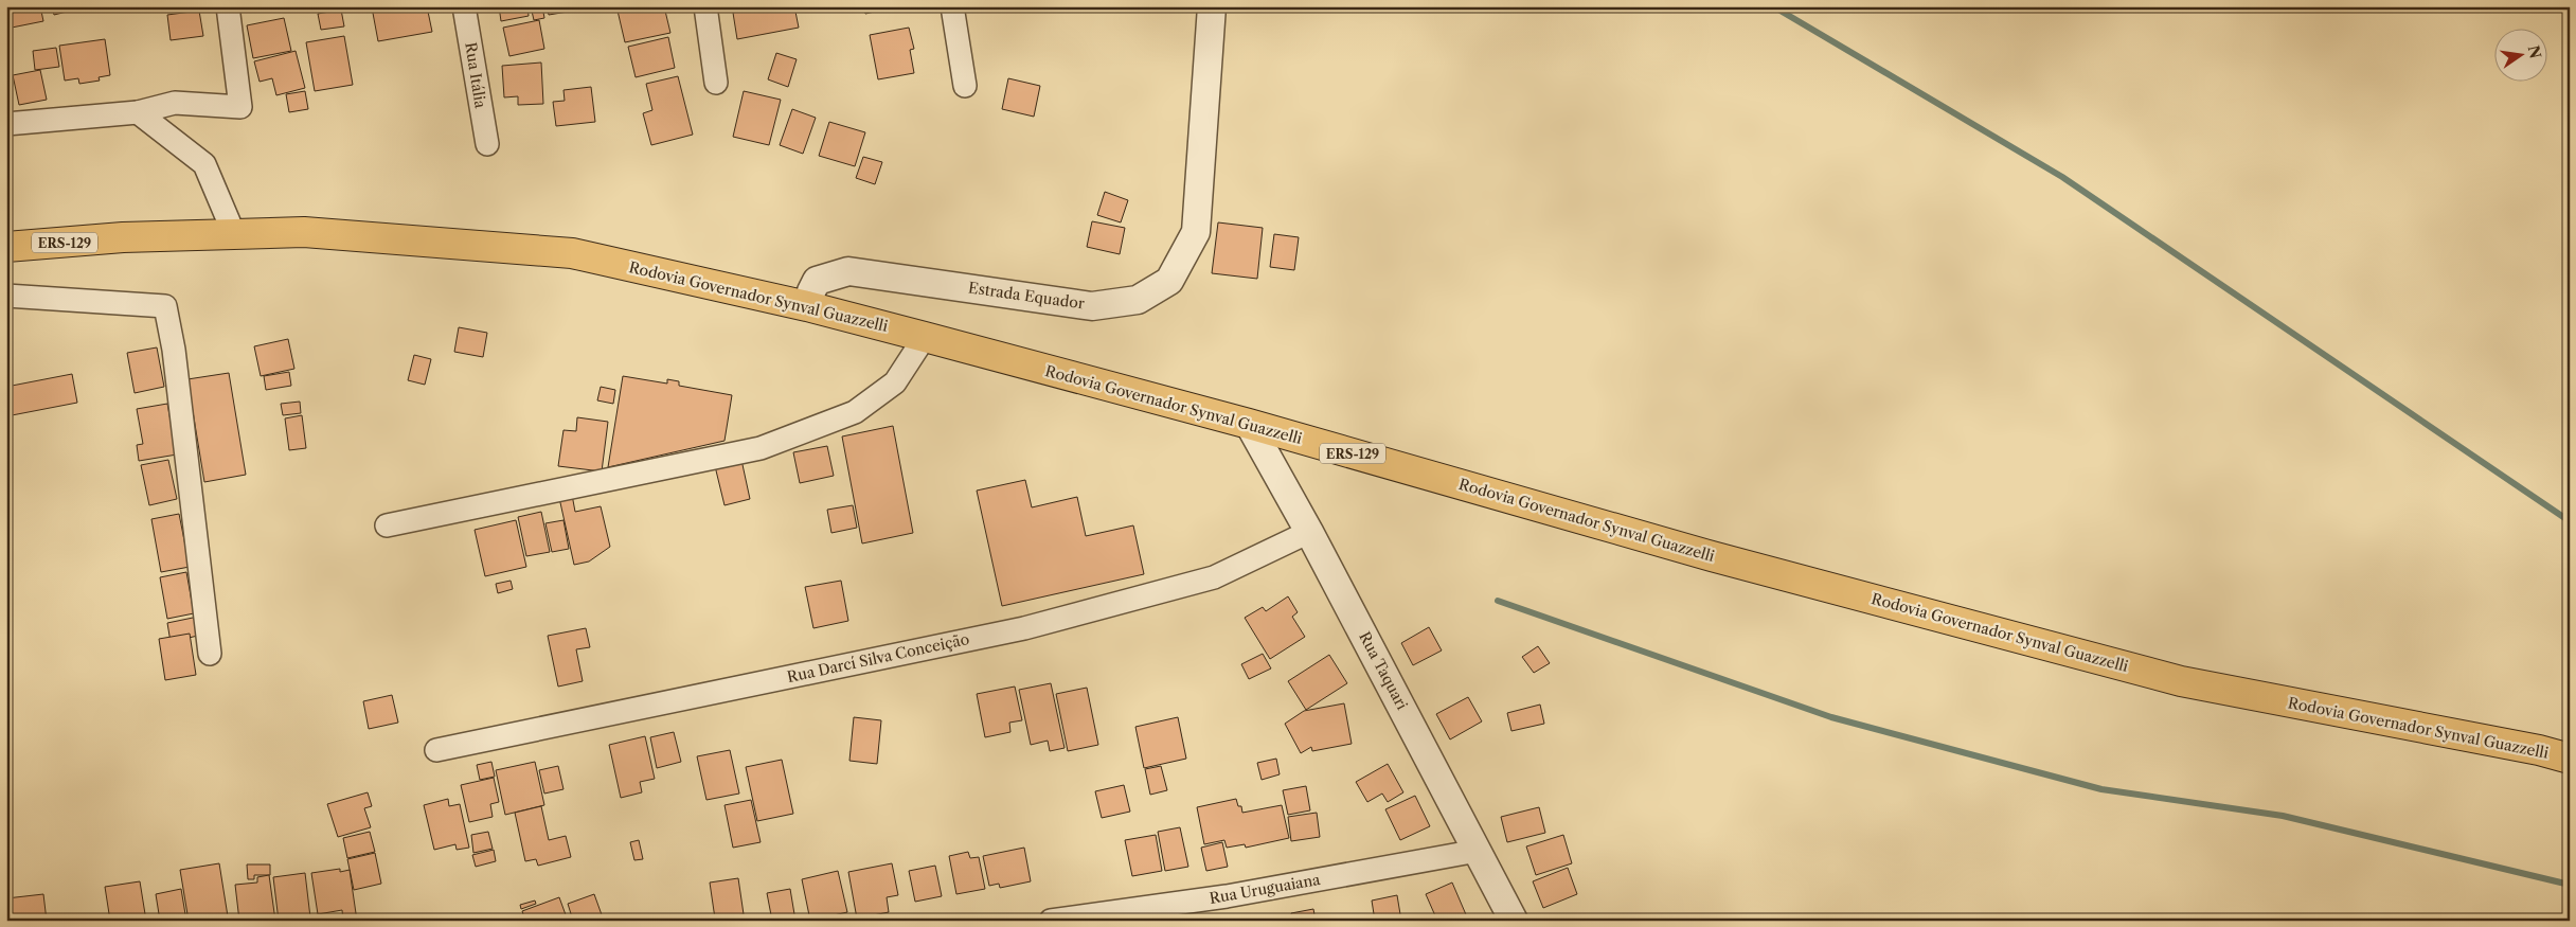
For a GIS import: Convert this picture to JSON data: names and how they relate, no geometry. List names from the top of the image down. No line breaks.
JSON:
{"streets":{"main road":["ERS-129","Rodovia Governador Synval Guazzelli"],"street":["Rua Itália","Estrada Equador","Rua Darcí Silva Conceição","Rua Taquari","Rua Uruguaiana"]},"crossings":[["Estrada Equador","Rodovia Governador Synval Guazzelli"],["Rodovia Governador Synval Guazzelli","Rua Taquari"],["Rua Darcí Silva Conceição","Rua Taquari"],["Rua Taquari","Rua Uruguaiana"]],"north":"right"}
